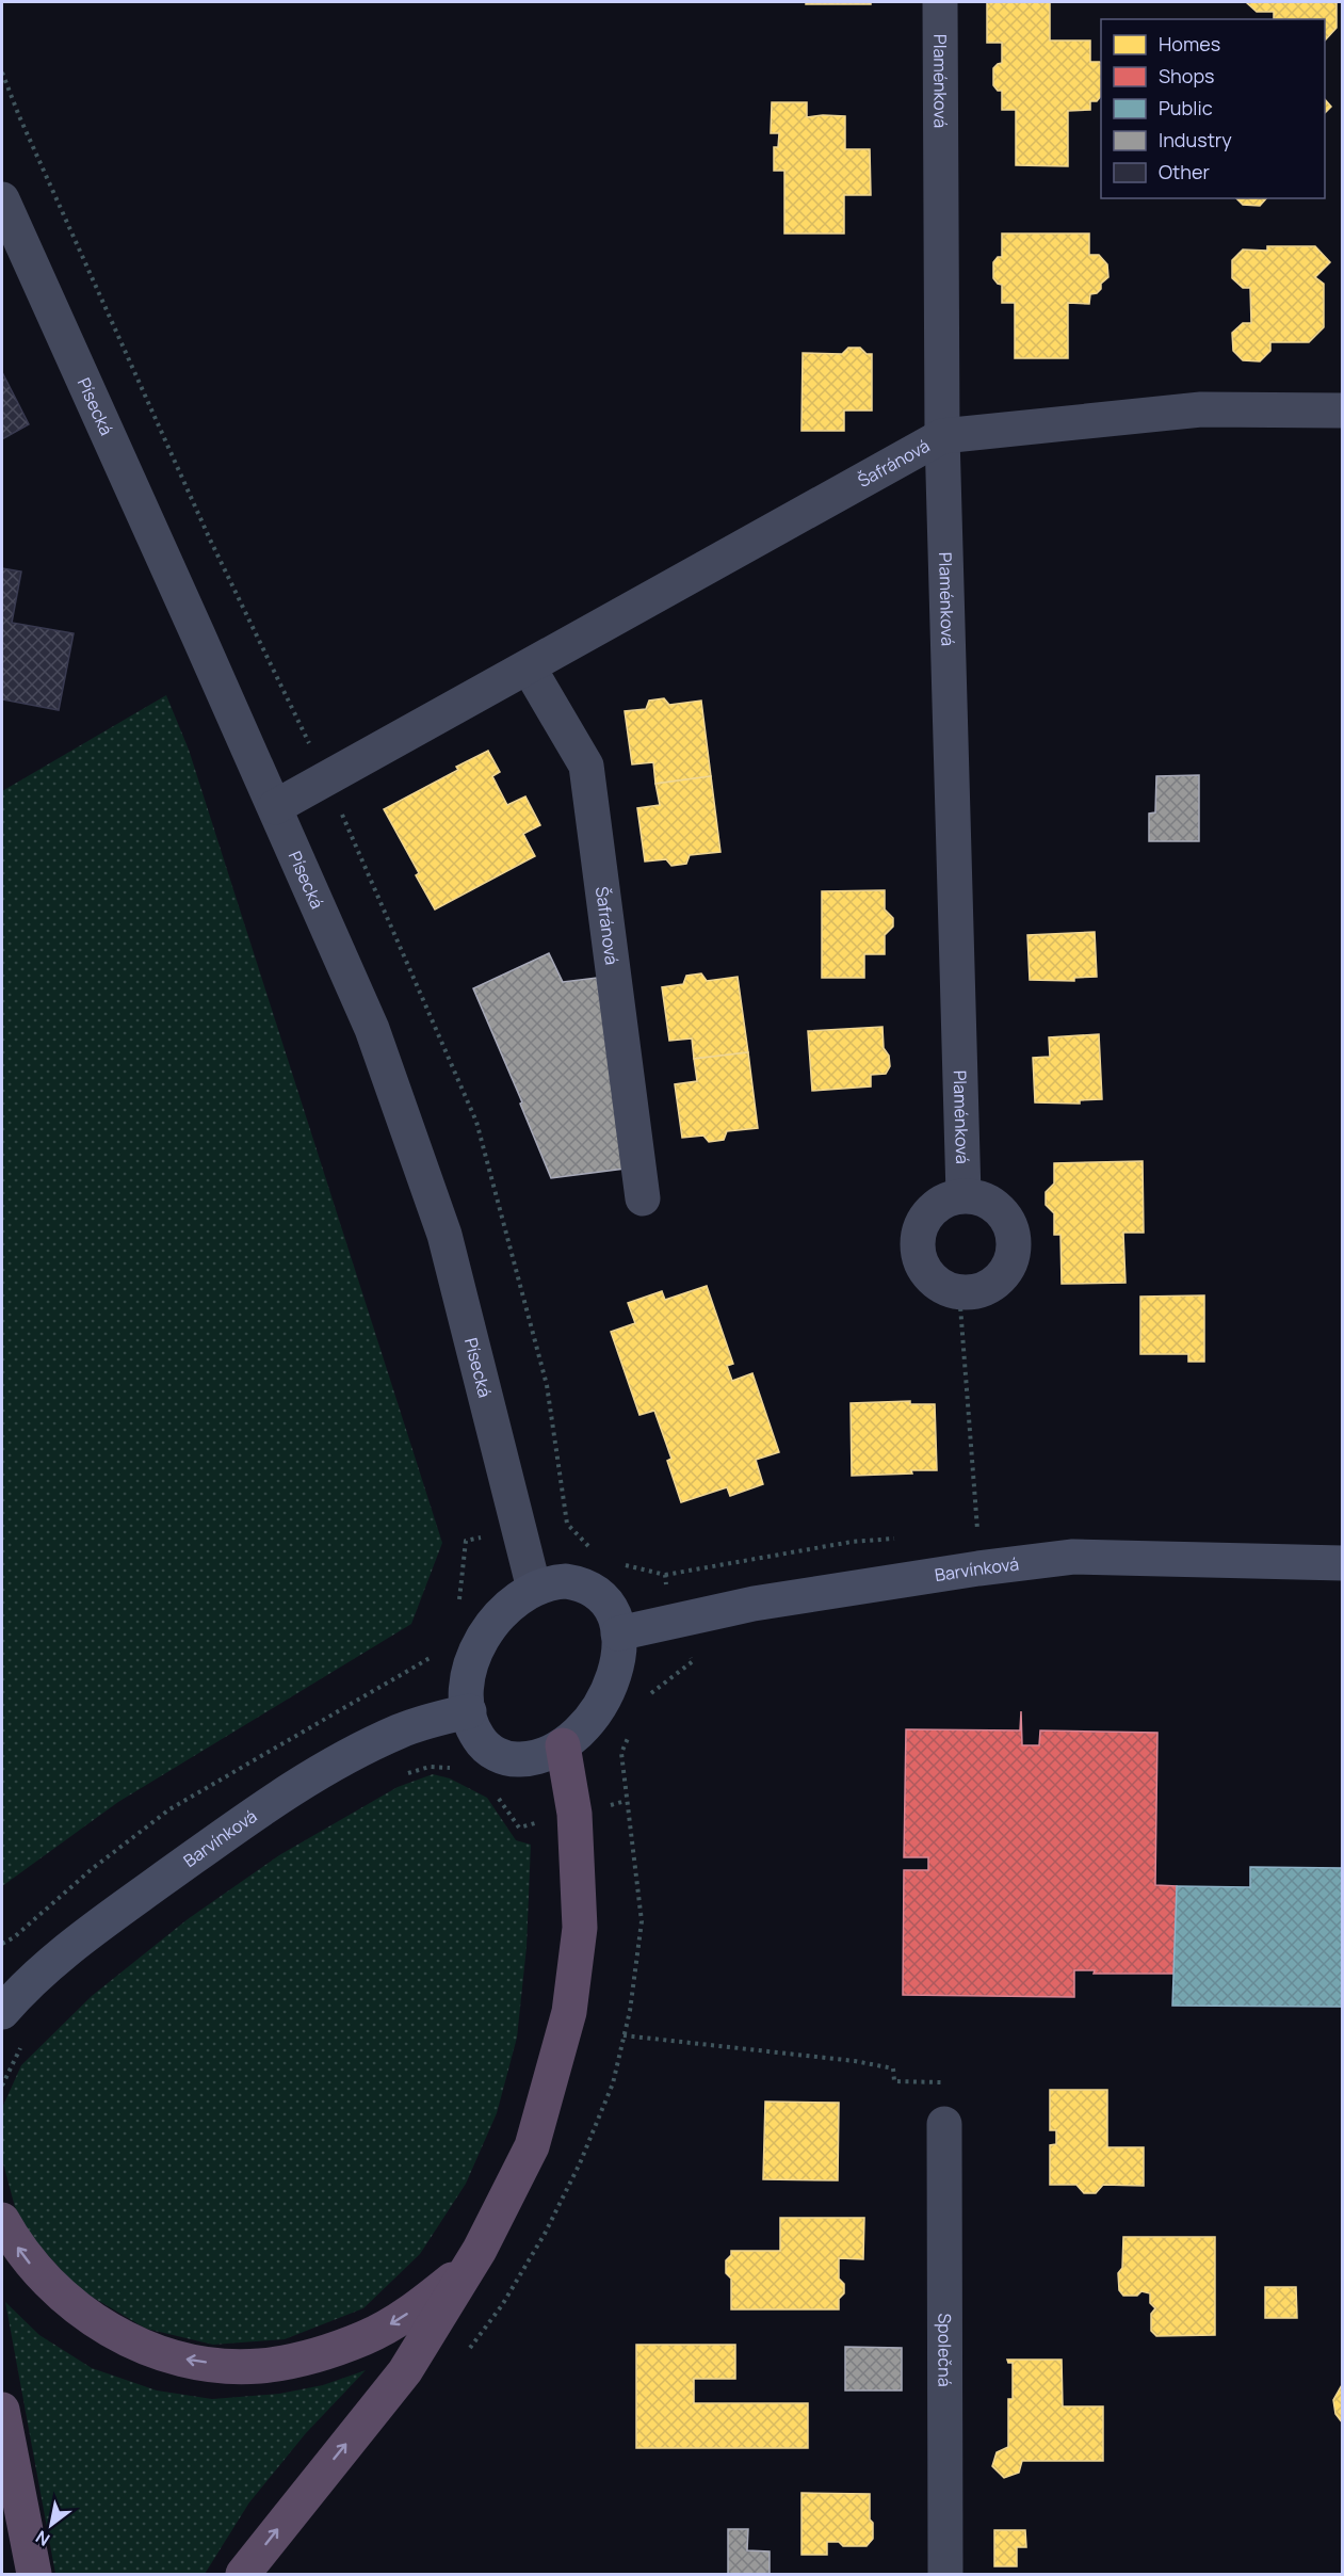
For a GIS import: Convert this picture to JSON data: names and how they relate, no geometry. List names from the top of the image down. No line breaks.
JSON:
{"streets":{"street":["Plaménková","Písecká","Šafránová","Barvínková","Společná"]},"crossings":[["Plaménková","Šafránová"],["Písecká","Šafránová"],["Písecká","Barvínková"]],"legend":["Homes","Shops","Public","Industry","Other"],"north":"bottom left"}
